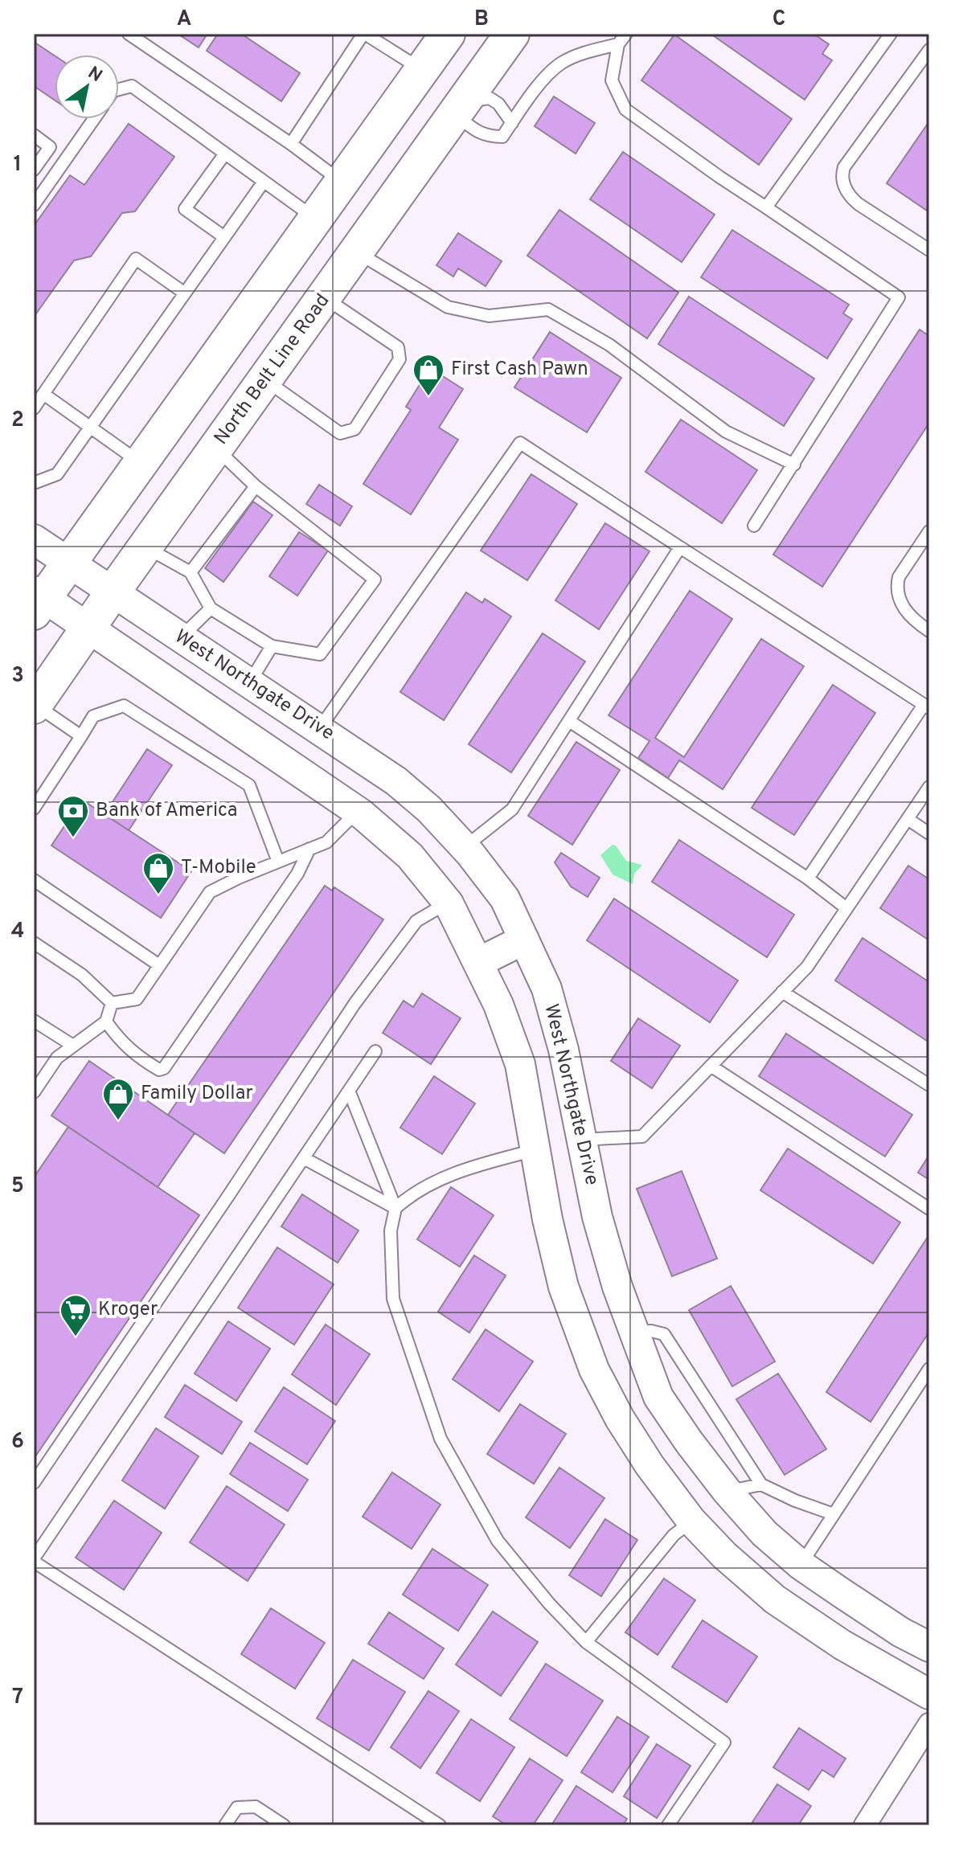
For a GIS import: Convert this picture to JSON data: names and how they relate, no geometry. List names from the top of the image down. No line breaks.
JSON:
{"streets":{"main road":["North Belt Line Road","West Northgate Drive"]},"crossings":[["North Belt Line Road","West Northgate Drive"]],"places":{"shop":["First Cash Pawn","T-Mobile","Family Dollar"],"bank":["Bank of America"],"supermarket":["Kroger"]},"north":"top right","grid":{"columns":["A","B","C"],"rows":["1","2","3","4","5","6","7"]}}
